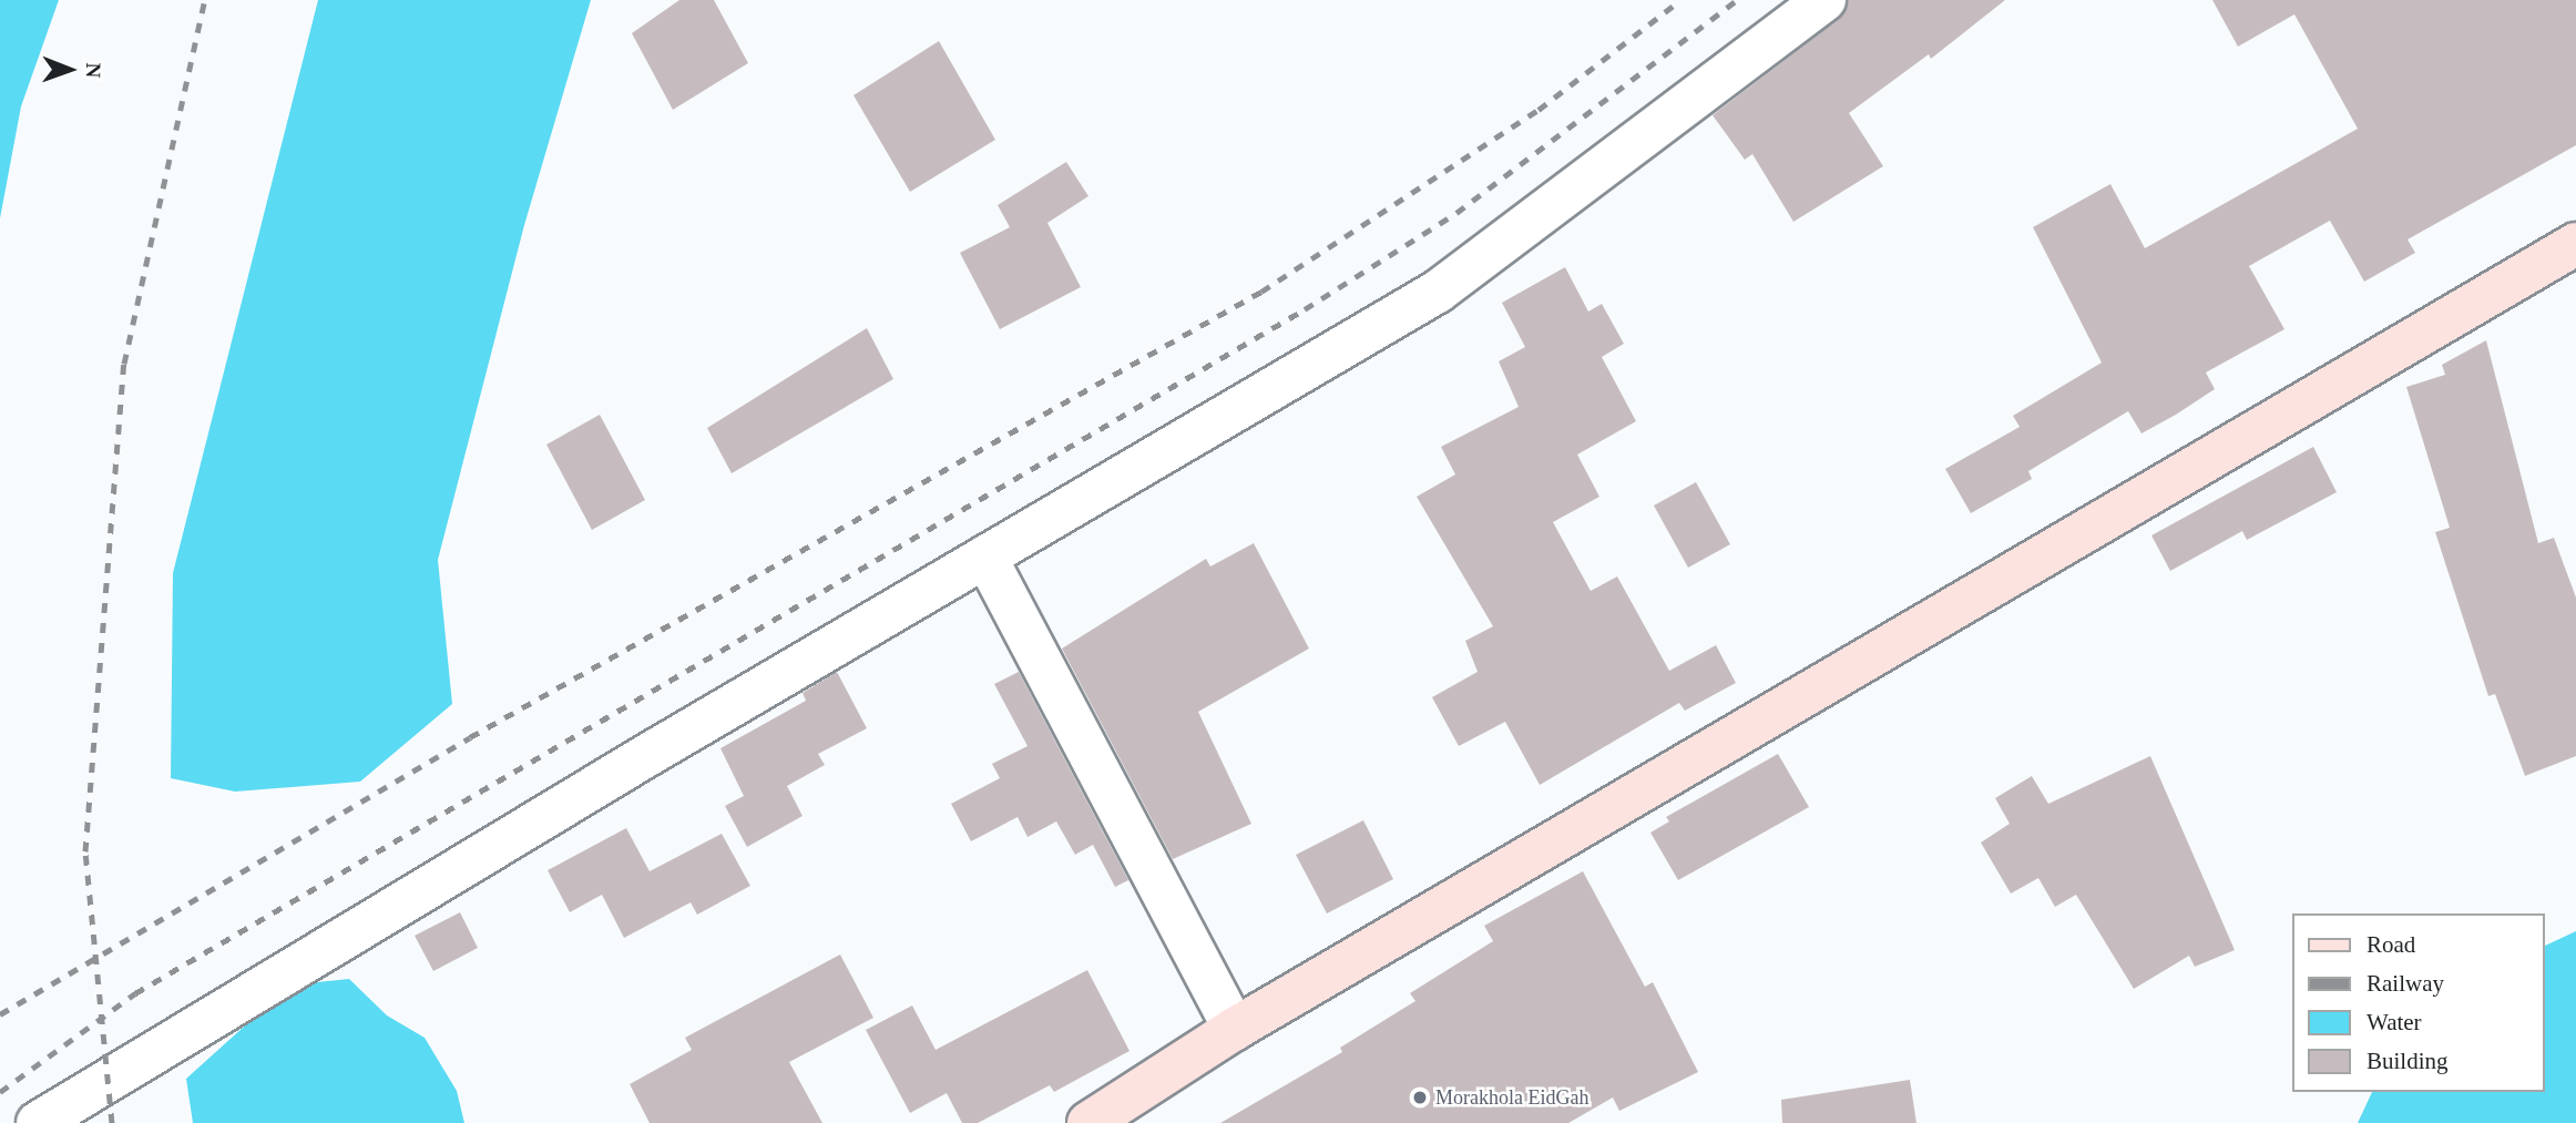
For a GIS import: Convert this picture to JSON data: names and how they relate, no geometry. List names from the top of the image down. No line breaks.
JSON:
{"places":["Morakhola EidGah"],"legend":["Road","Railway","Water","Building"],"north":"right"}
